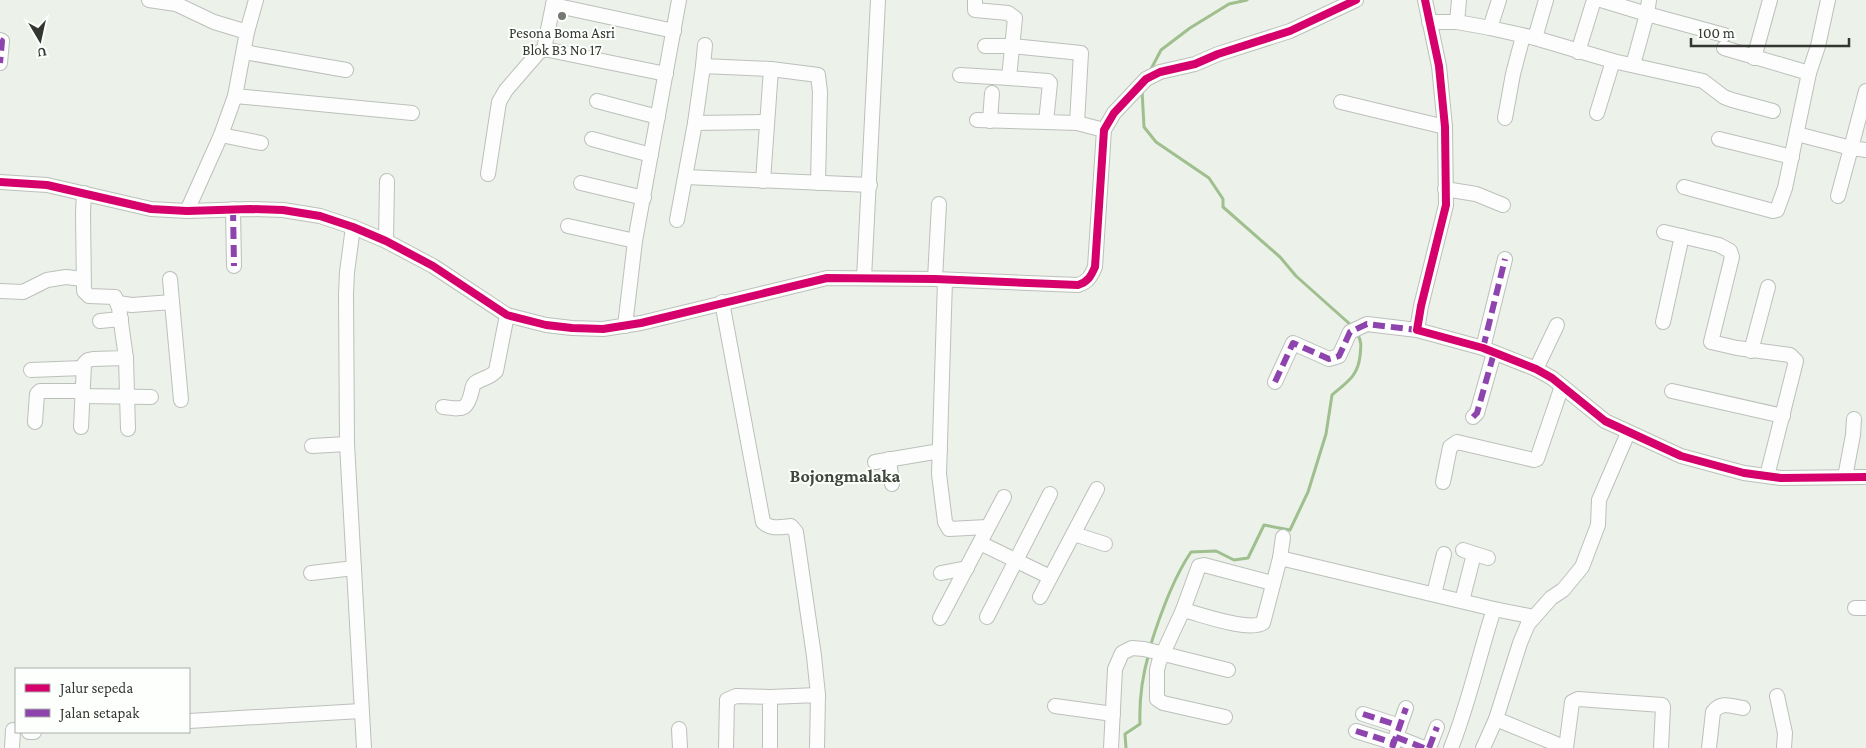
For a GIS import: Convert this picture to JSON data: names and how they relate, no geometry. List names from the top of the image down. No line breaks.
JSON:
{"districts":["Bojongmalaka"],"places":["Pesona Boma Asri Blok B3 No 17"],"legend":["Jalur sepeda","Jalan setapak"],"scale_bar":"100 m","north":"bottom"}
